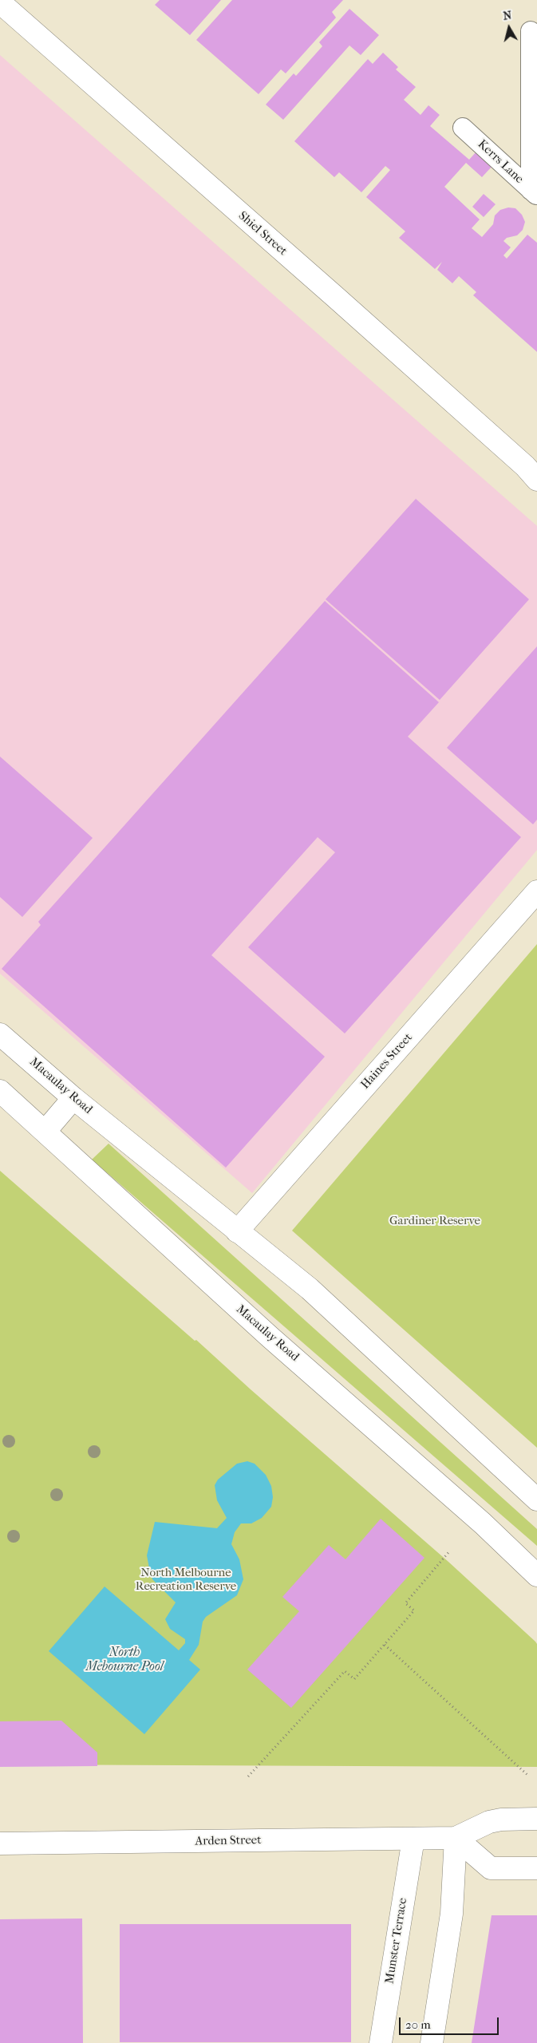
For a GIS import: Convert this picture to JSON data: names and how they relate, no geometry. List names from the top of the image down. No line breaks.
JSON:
{"streets":{"street":["Shiel Street","Haines Street","Macaulay Road","Arden Street","Munster Terrace"],"lane":["Kerrs Lane"]},"crossings":[["Haines Street","Macaulay Road"],["Arden Street","Munster Terrace"]],"water":["North Mebourne Pool"],"parks":["Gardiner Reserve","North Melbourne Recreation Reserve"],"scale_bar":"20 m","north":"top"}
